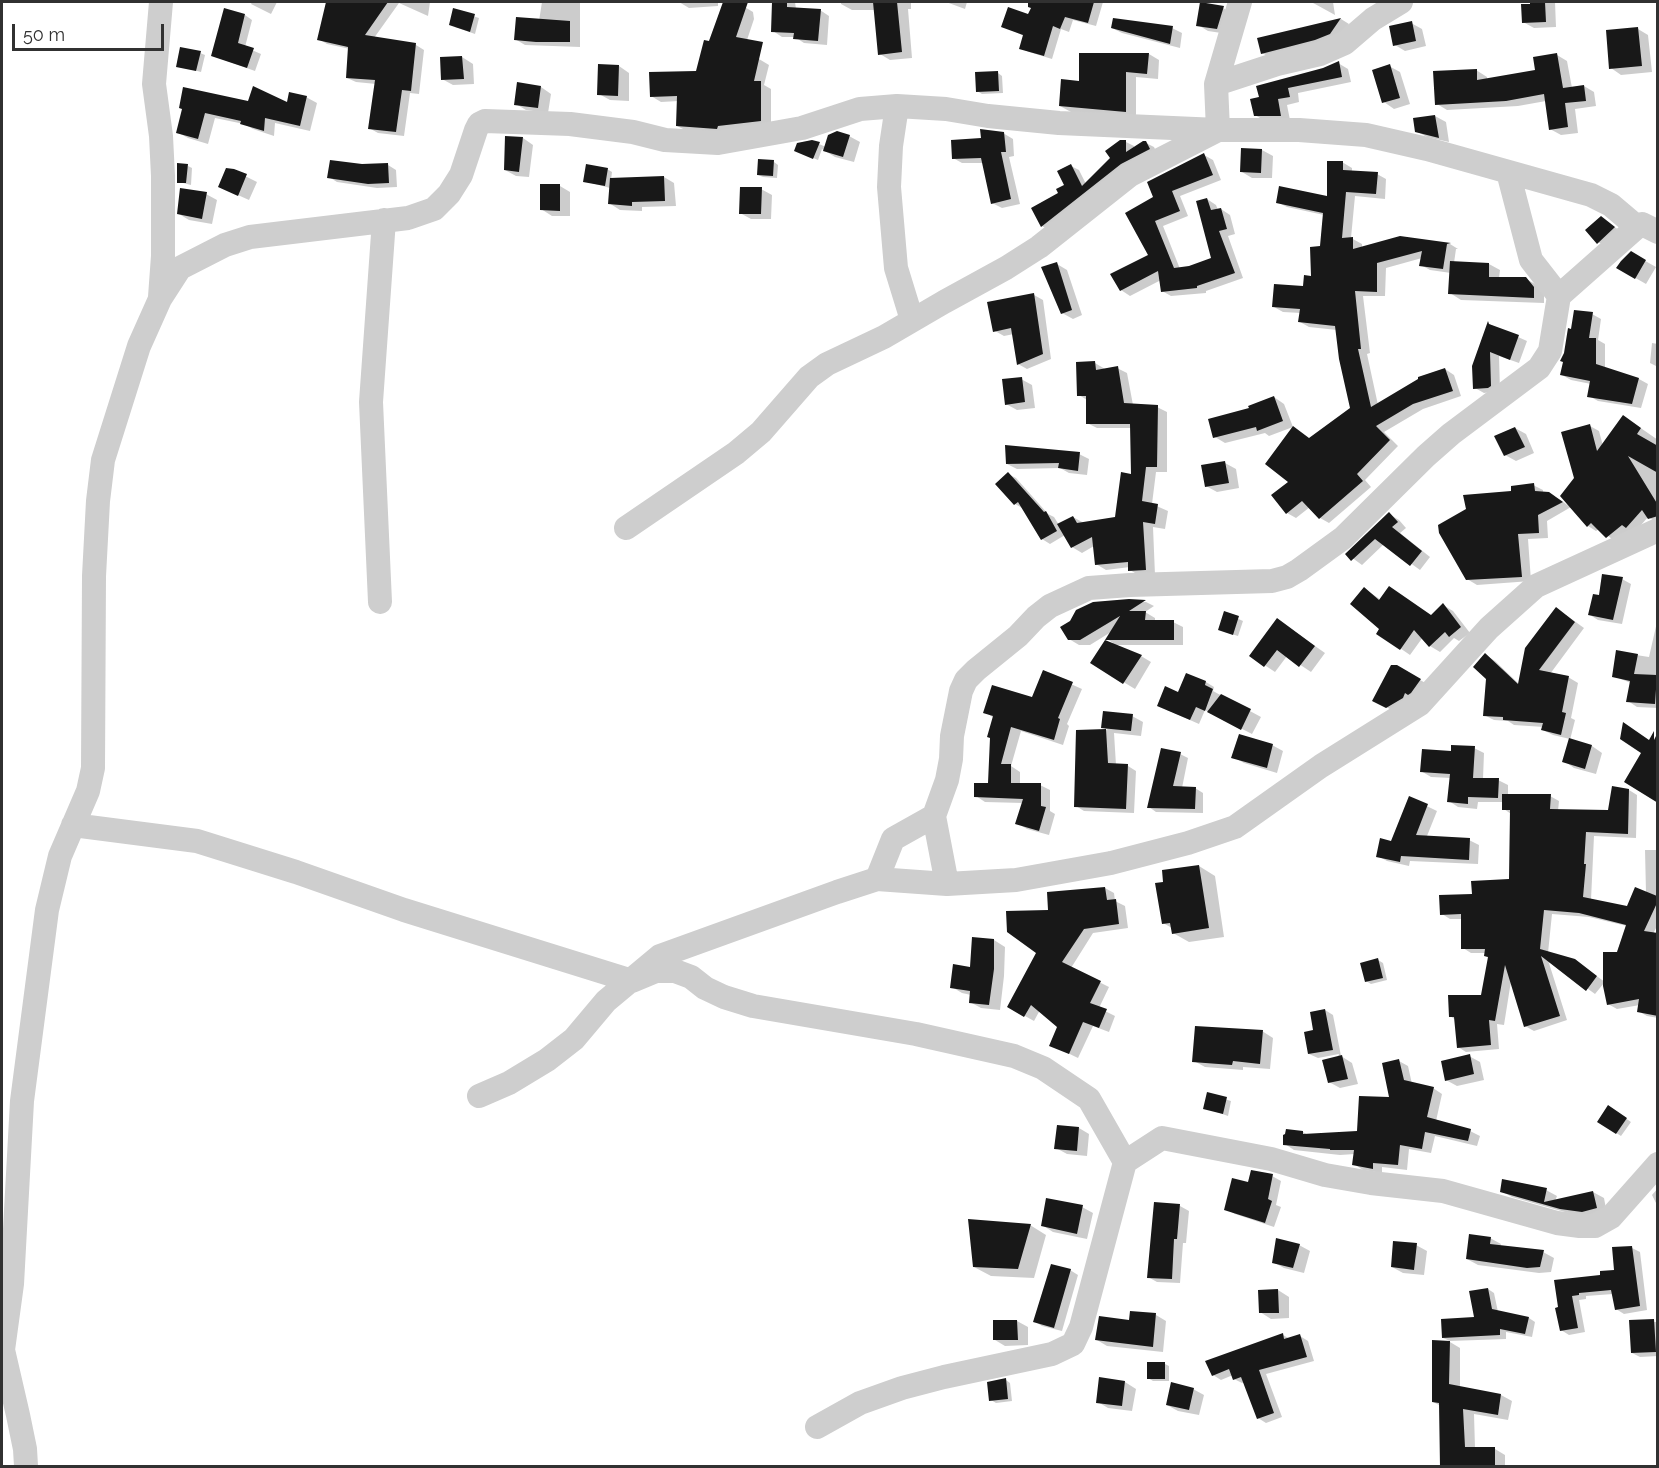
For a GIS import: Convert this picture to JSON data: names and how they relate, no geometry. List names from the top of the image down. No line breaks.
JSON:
{"scale_bar":"50 m"}
